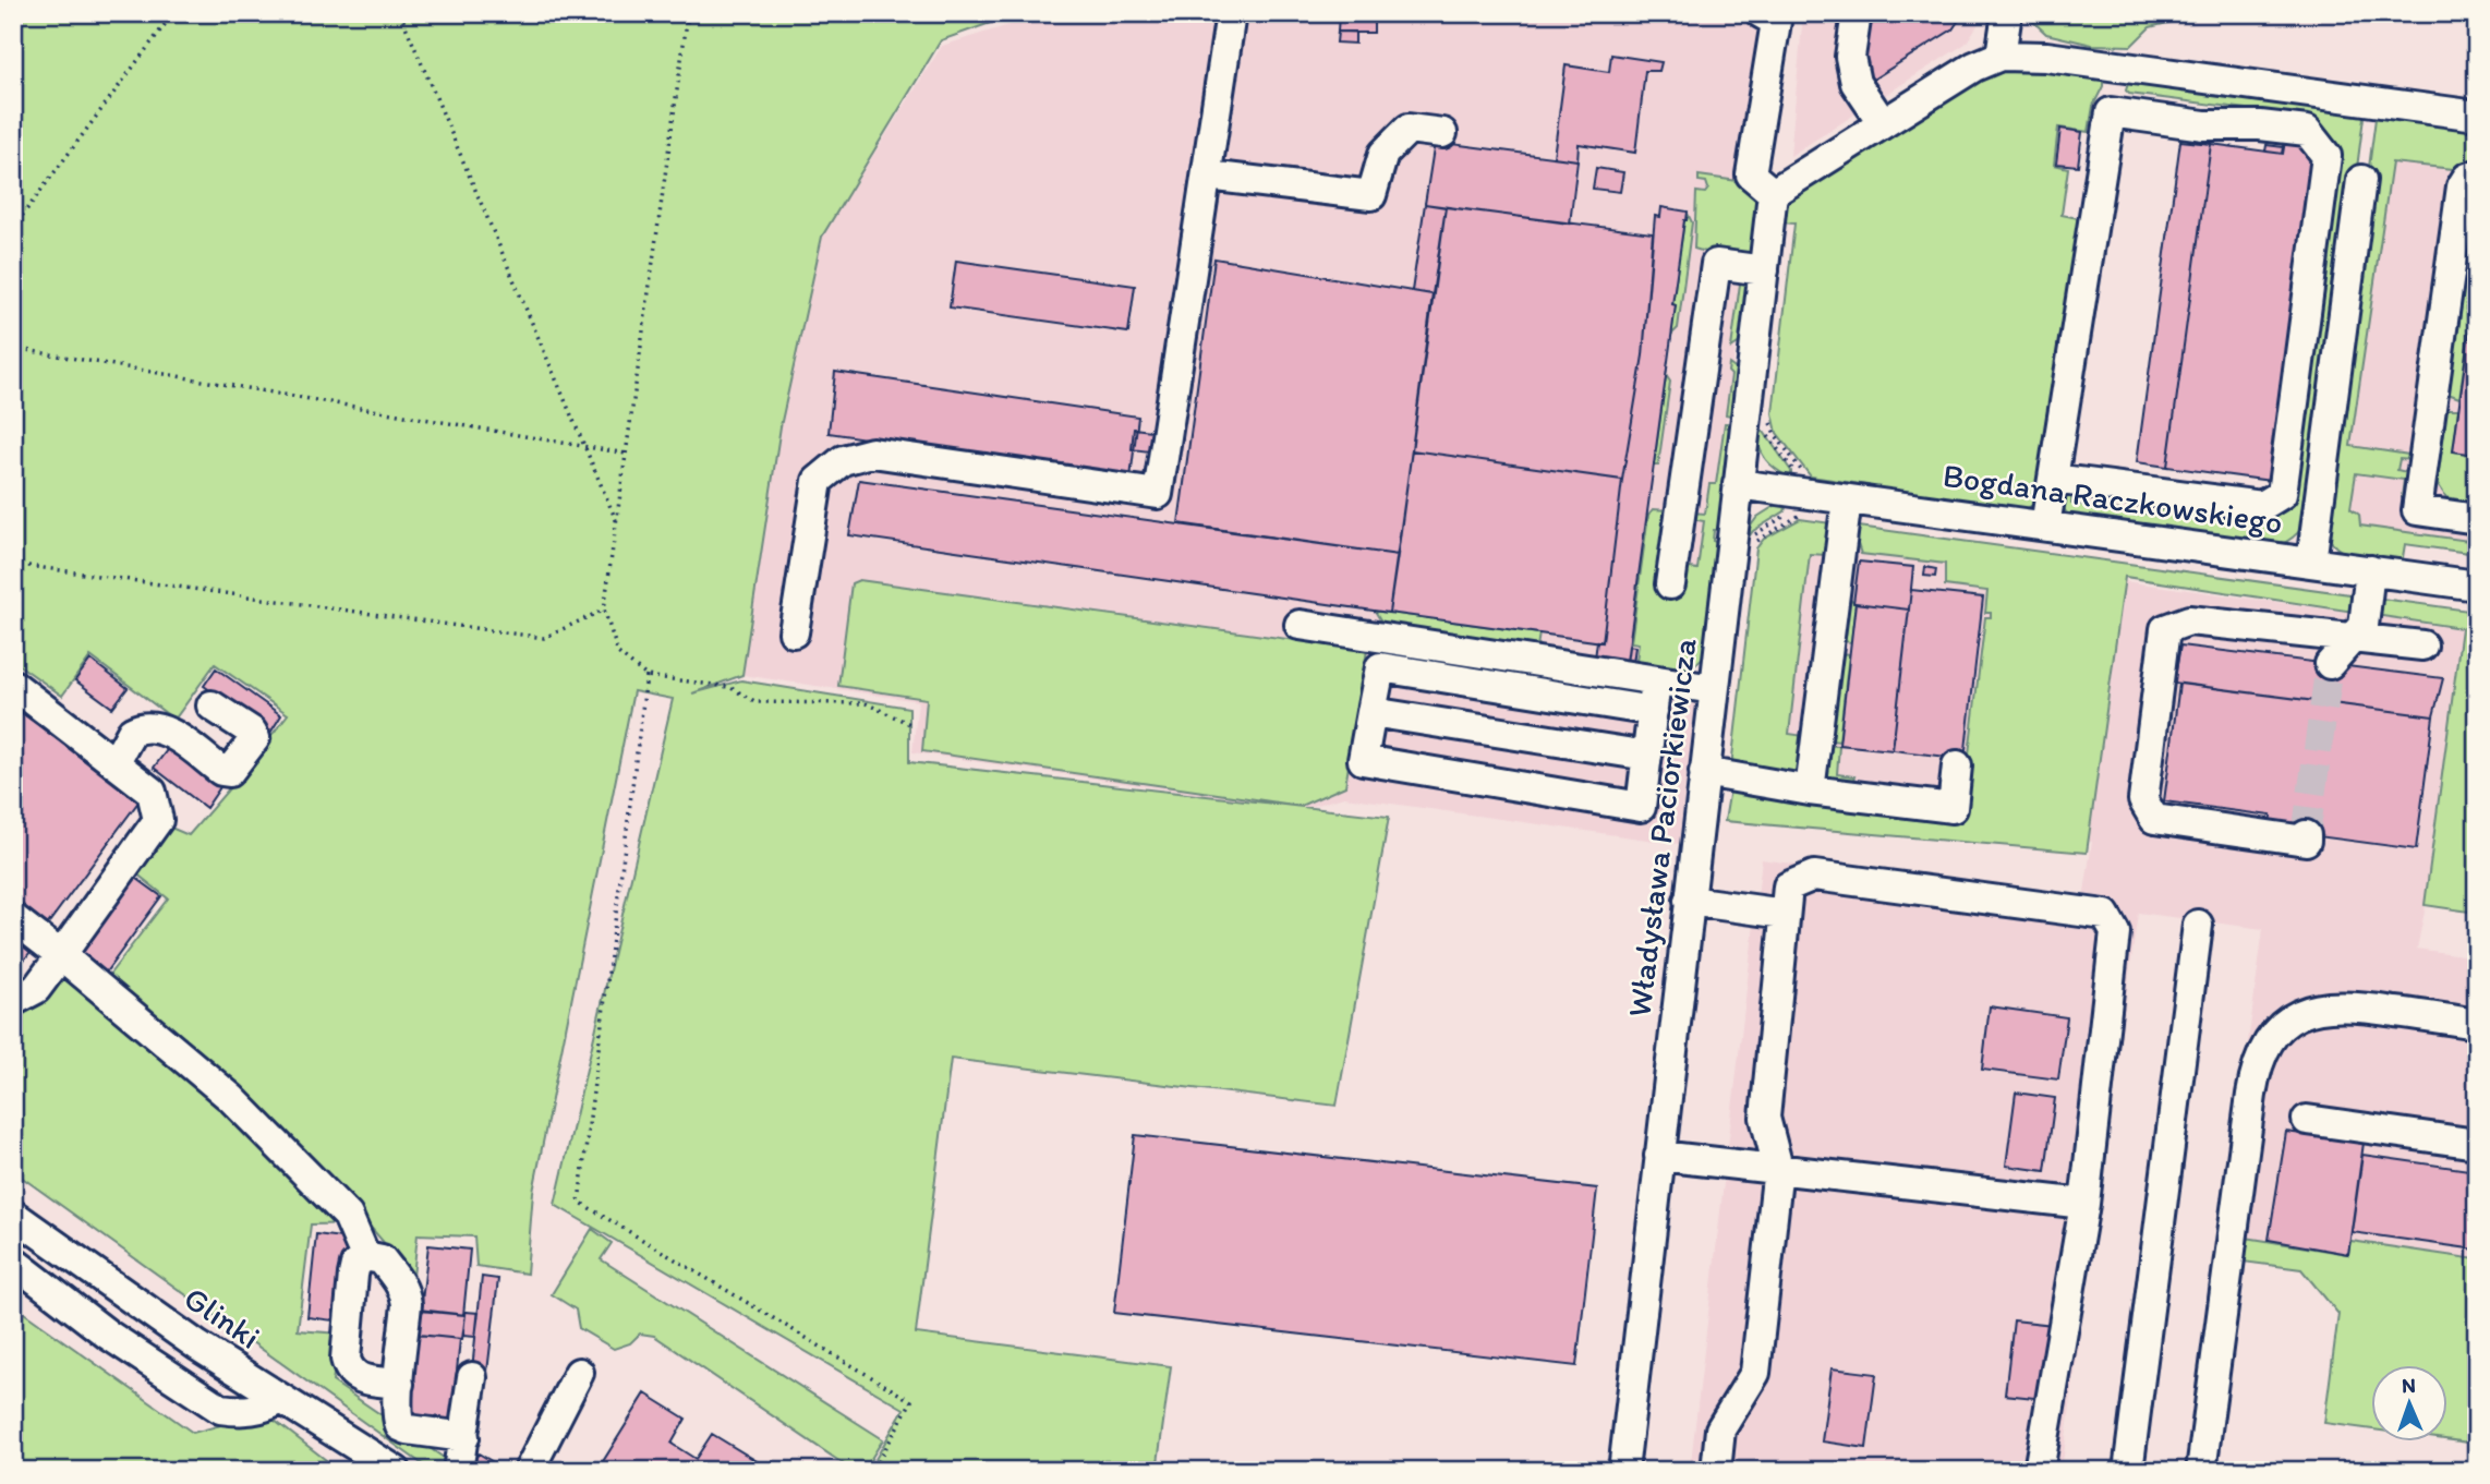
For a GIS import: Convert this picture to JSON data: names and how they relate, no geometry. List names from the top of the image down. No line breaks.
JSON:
{"streets":{"street":["Bogdana Raczkowskiego","Władysława Paciorkiewicza","Glinki"]},"crossings":[["Bogdana Raczkowskiego","Władysława Paciorkiewicza"]],"north":"top"}
